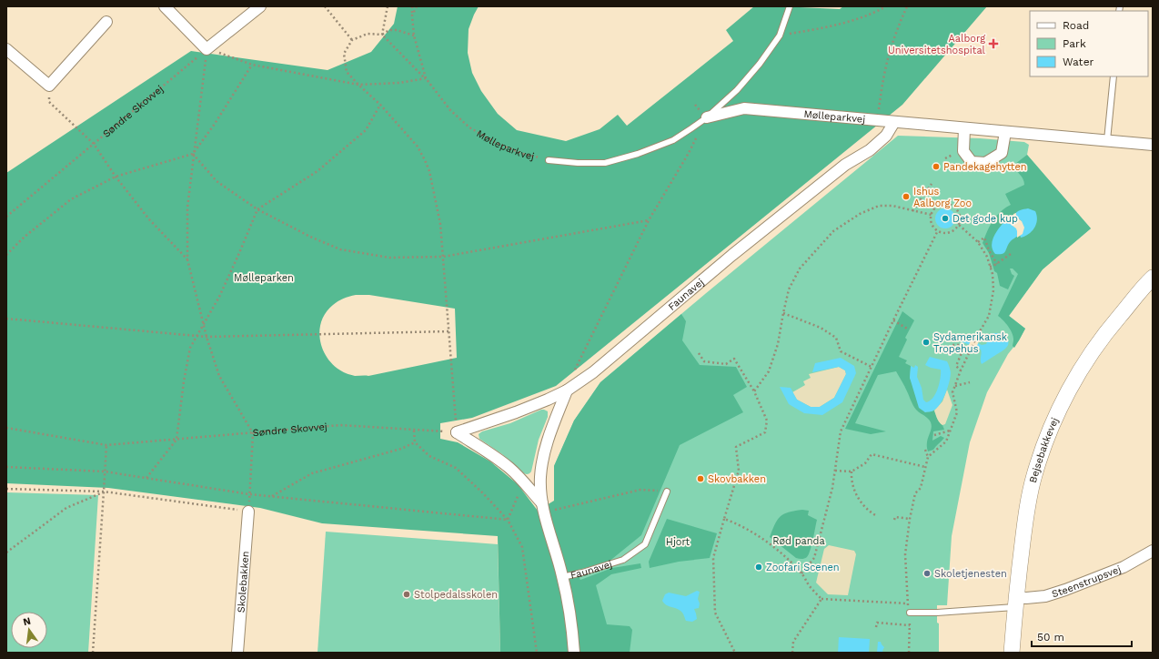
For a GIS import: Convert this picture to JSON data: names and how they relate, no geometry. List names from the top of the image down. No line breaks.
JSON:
{"streets":{"street":["Mølleparkvej","Faunavej","Bejsebakkevej","Steenstrupsvej","Skolebakken"],"path":["Søndre Skovvej"]},"crossings":[["Søndre Skovvej","Faunavej"],["Mølleparkvej","Faunavej"],["Bejsebakkevej","Steenstrupsvej"]],"parks":["Mølleparken","Rød panda","Hjort"],"places":{"health":["Aalborg Universitetshospital"],"other":["Pandekagehytten","Ishus Aalborg Zoo","Det gode kup","Sydamerikansk Tropehus","Skovbakken","Zoofari Scenen","Skoletjenesten","Stolpedalsskolen"]},"legend":["Road","Park","Water"],"scale_bar":"50 m","north":"top"}
